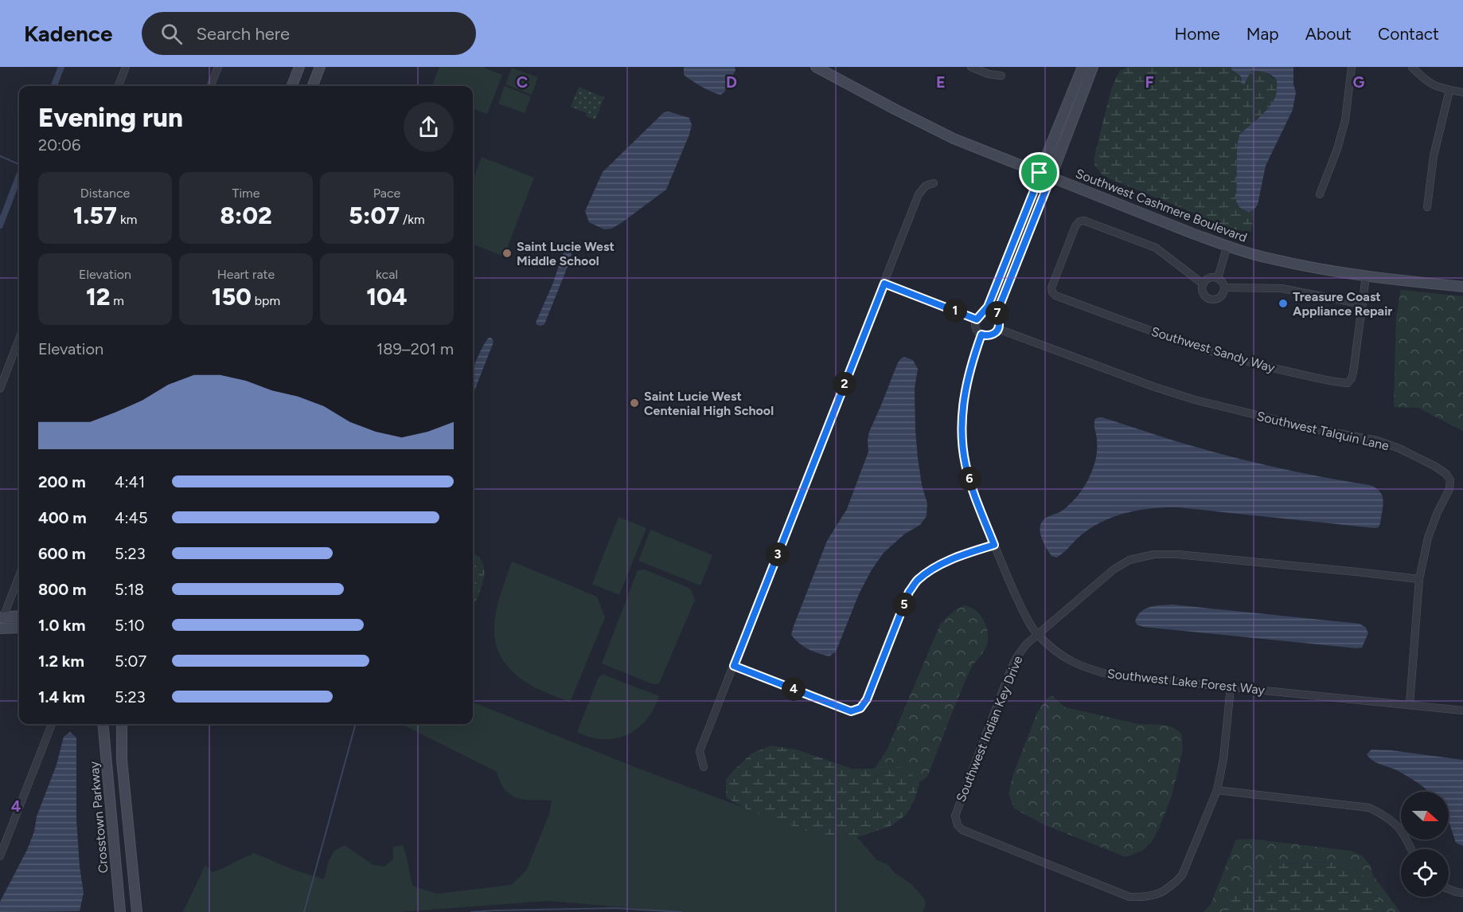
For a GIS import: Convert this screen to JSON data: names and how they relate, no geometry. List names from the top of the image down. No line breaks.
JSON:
{"streets":{"street":["Southwest Cashmere Boulevard","Southwest Sandy Way","Southwest Talquin Lane","Southwest Lake Forest Way","Southwest Indian Key Drive","Crosstown Parkway"]},"crossings":[["Southwest Cashmere Boulevard","Southwest Sandy Way"],["Southwest Talquin Lane","Southwest Lake Forest Way"],["Southwest Talquin Lane","Southwest Indian Key Drive"],["Southwest Lake Forest Way","Southwest Indian Key Drive"]],"places":["Saint Lucie West Middle School","Treasure Coast Appliance Repair","Saint Lucie West Centenial High School"],"north":"right","page":{"header":"Kadence","search":"Search here","nav":["Home","Map","About","Contact"],"heading":["Evening run","20:06"],"stats":[["Distance","1.57 km"],["Time","8:02"],["Pace","5:07 /km"],["Elevation","12 m"],["Heart rate","150 bpm"],["kcal","104"]],"pins":["1","7","2","6","3","5","4"],"chart":["Elevation","189–201 m"],"list":[{"name":"200 m","note":"4:41"},{"name":"400 m","note":"4:45"},{"name":"600 m","note":"5:23"},{"name":"800 m","note":"5:18"},{"name":"1.0 km","note":"5:10"},{"name":"1.2 km","note":"5:07"},{"name":"1.4 km","note":"5:23"}]},"grid":{"columns":["C","D","E","F","G"],"rows":["4"]}}
